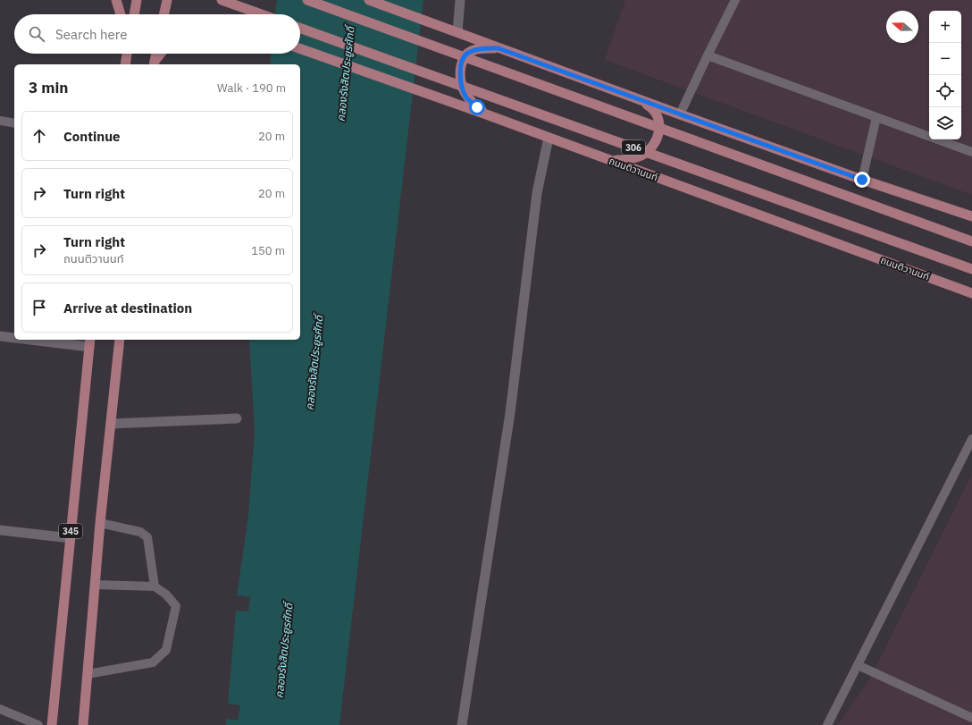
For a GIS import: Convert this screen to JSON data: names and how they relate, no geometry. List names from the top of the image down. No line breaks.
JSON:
{"streets":{"main road":["306","ถนนติวานนท์","345"]},"crossings":[["306","ถนนติวานนท์"]],"water":["คลองรังสิตประยูรศักดิ์"],"north":"left","page":{"map_buttons":["+","−"],"search":"Search here","heading":["3 min","Walk · 190 m"],"list":[["Continue","20 m"],["Turn right","20 m"],["Turn right","ถนนติวานนท์","150 m"],"Arrive at destination"]}}
